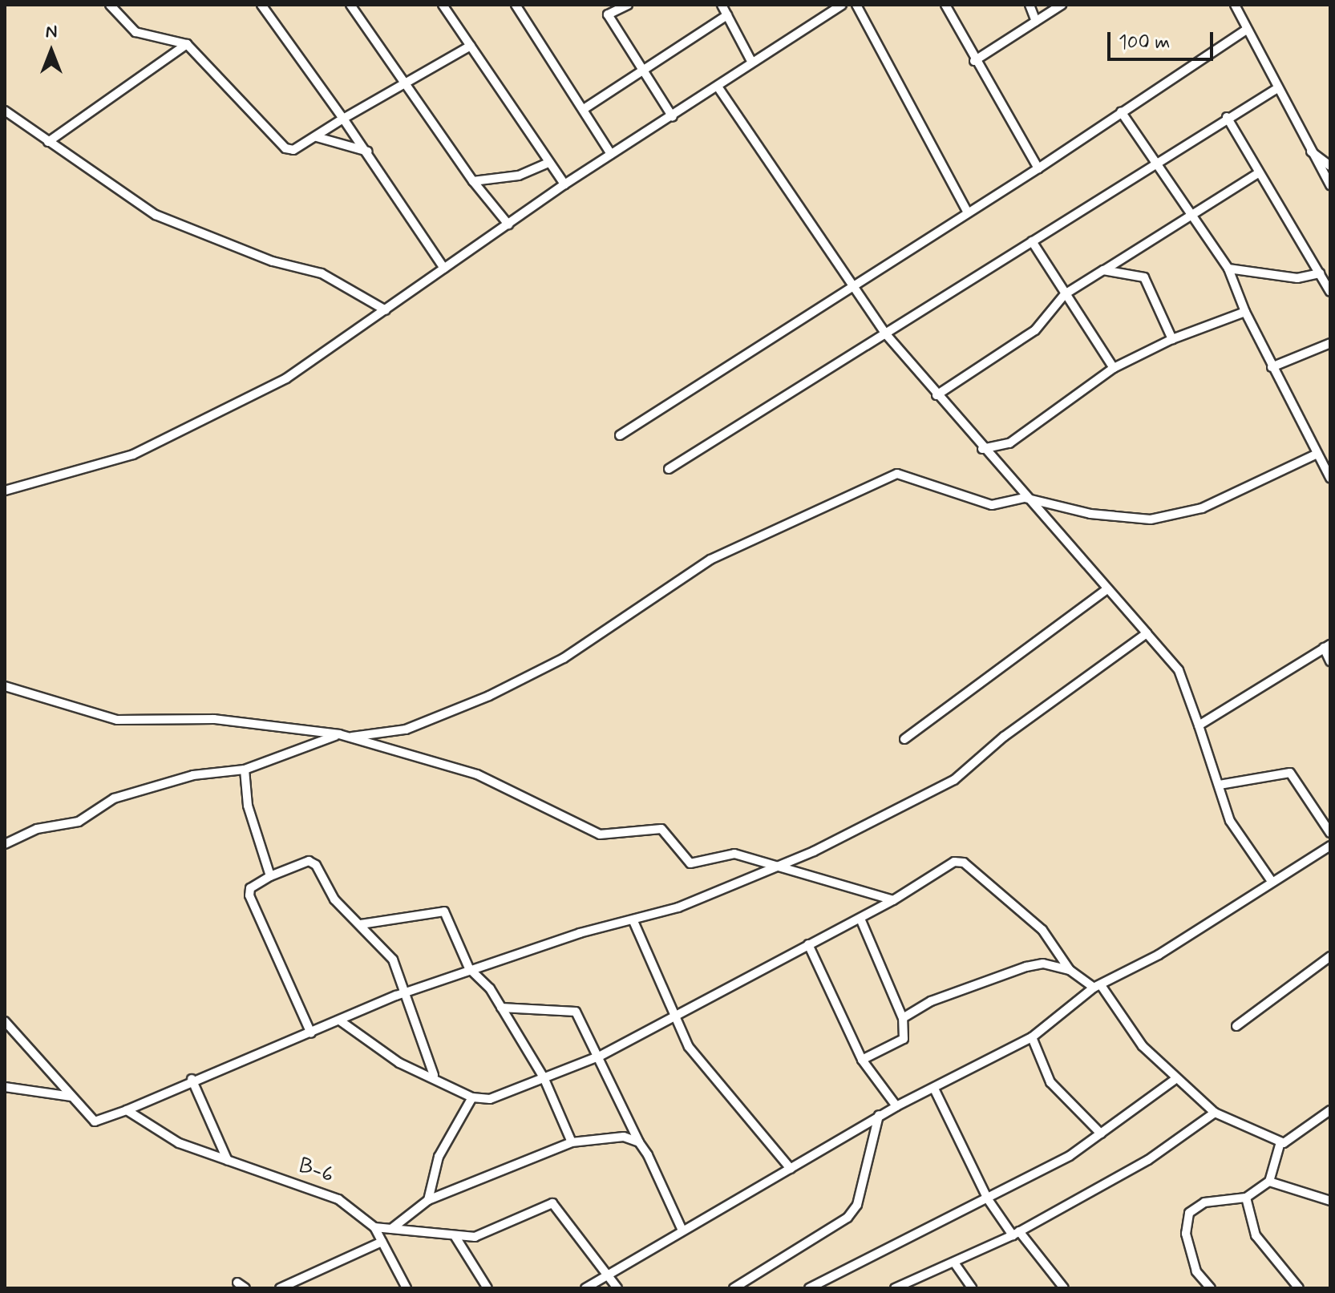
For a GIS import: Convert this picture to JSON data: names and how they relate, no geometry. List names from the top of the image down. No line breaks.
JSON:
{"streets":{"street":["B-6"]},"scale_bar":"100 m","north":"top"}
